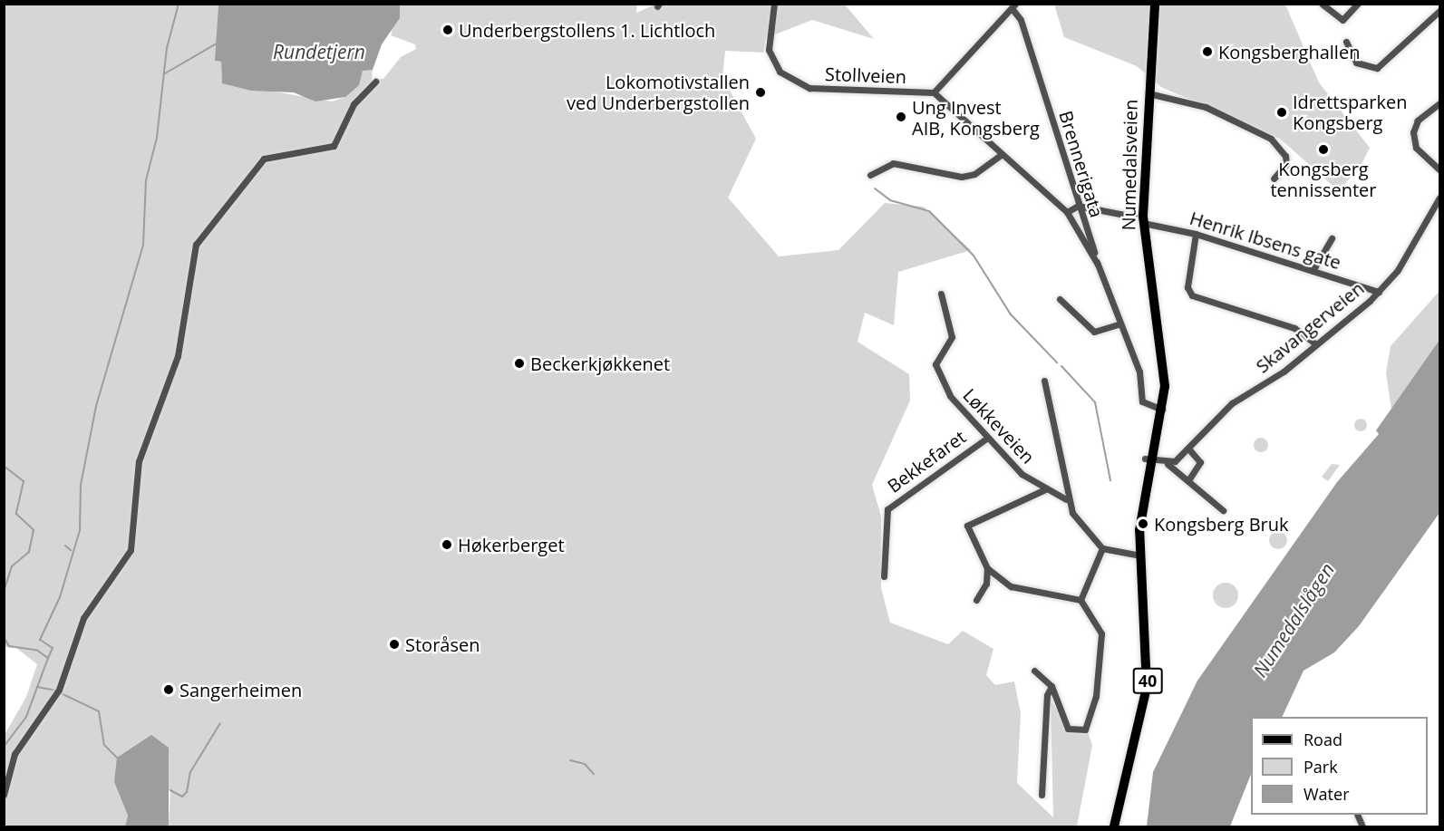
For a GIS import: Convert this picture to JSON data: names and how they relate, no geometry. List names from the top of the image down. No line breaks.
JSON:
{"streets":{"main road":["Numedalsveien","40"],"street":["Stollveien","Brennerigata","Henrik Ibsens gate","Skavangerveien","Løkkeveien","Bekkefaret"]},"crossings":[["Brennerigata","Numedalsveien"],["Numedalsveien","Henrik Ibsens gate"],["Henrik Ibsens gate","Skavangerveien"],["Løkkeveien","Bekkefaret"]],"water":["Rundetjern","Numedalslågen"],"places":["Underbergstollens 1. Lichtloch","Kongsberghallen","Lokomotivstallen ved Underbergstollen","Idrettsparken Kongsberg","Ung Invest AIB, Kongsberg","Kongsberg tennissenter","Beckerkjøkkenet","Kongsberg Bruk","Høkerberget","Storåsen","Sangerheimen"],"legend":["Road","Park","Water"]}
